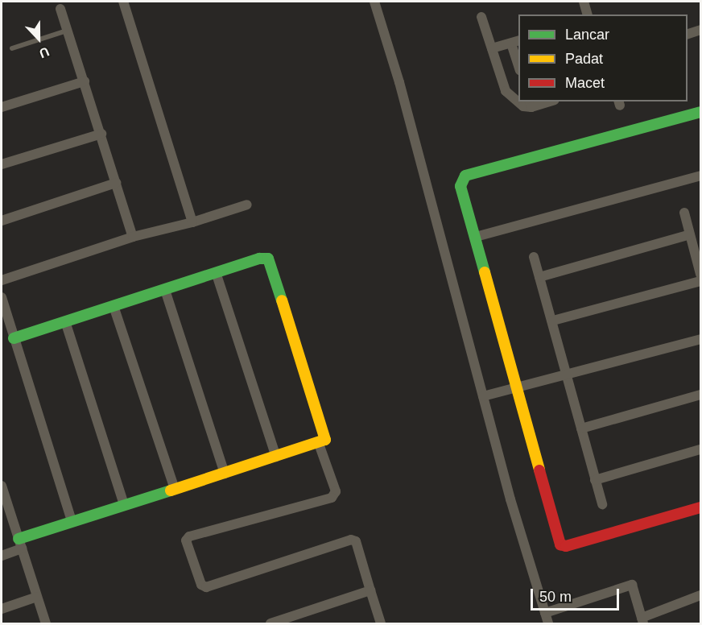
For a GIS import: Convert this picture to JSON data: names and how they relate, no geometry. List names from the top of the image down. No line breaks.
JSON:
{"legend":["Lancar","Padat","Macet"],"scale_bar":"50 m","north":"bottom"}
